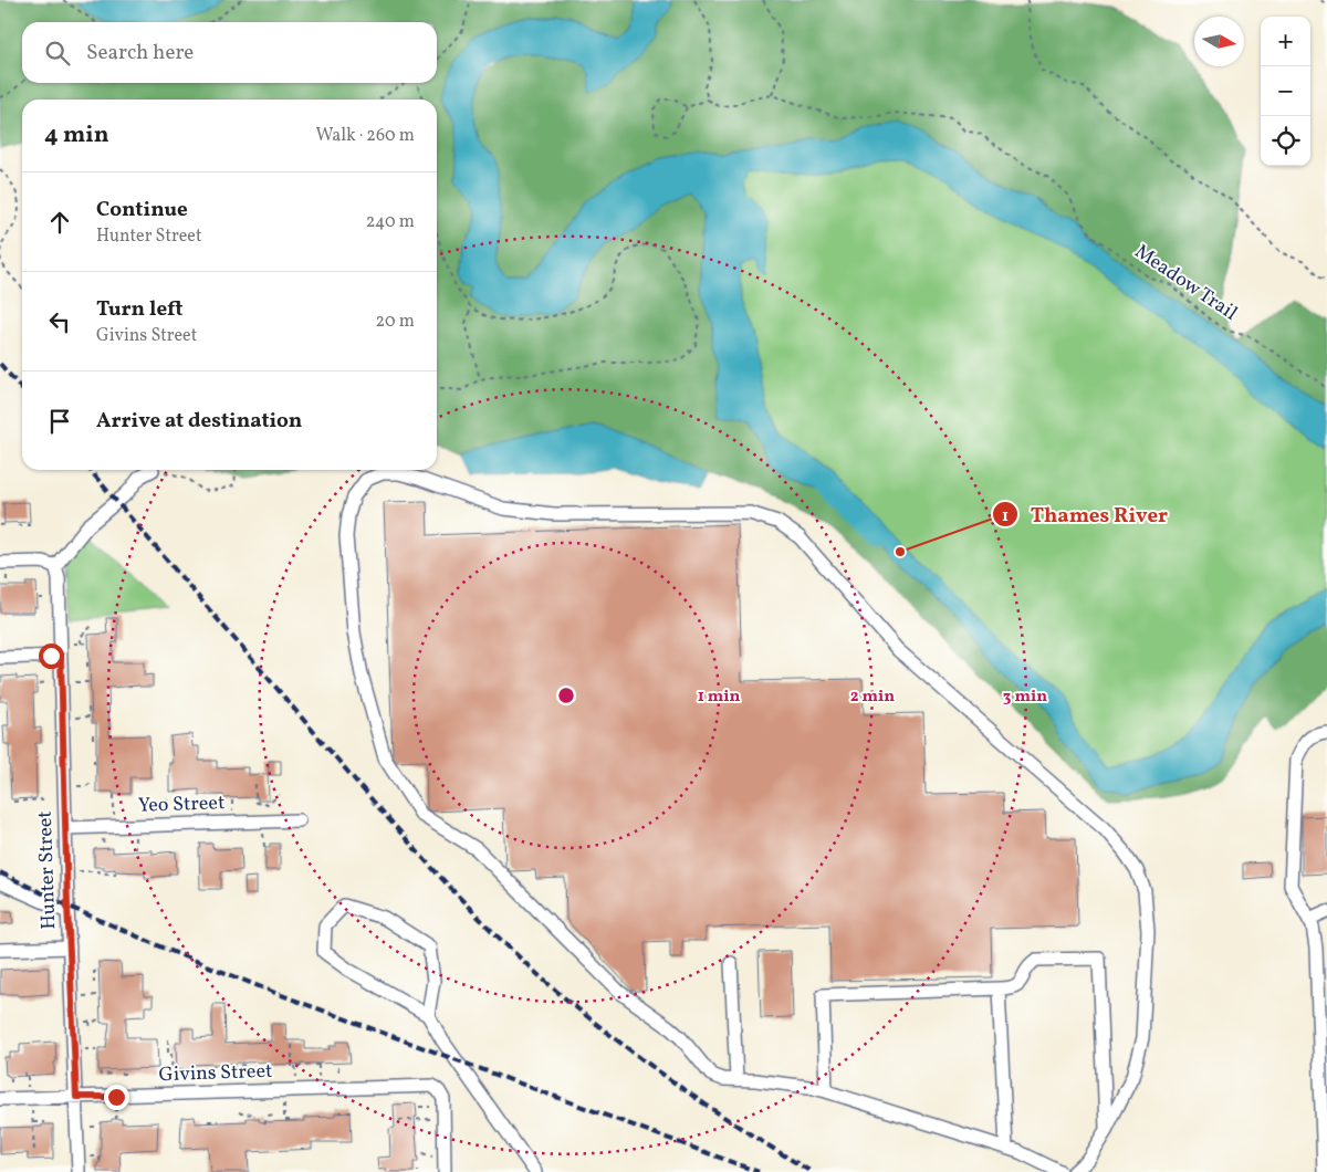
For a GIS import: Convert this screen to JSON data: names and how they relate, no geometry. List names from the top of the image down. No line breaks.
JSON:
{"streets":{"street":["Yeo Street","Hunter Street","Givins Street"],"path":["Meadow Trail"]},"crossings":[["Yeo Street","Hunter Street"],["Hunter Street","Givins Street"]],"places":["Thames River"],"north":"right","page":{"map_buttons":["+","−"],"search":"Search here","heading":["4 min","Walk · 260 m"],"list":[["Continue","Hunter Street","240 m"],["Turn left","Givins Street","20 m"],"Arrive at destination"]},"rings":["1 min","2 min","3 min"]}
